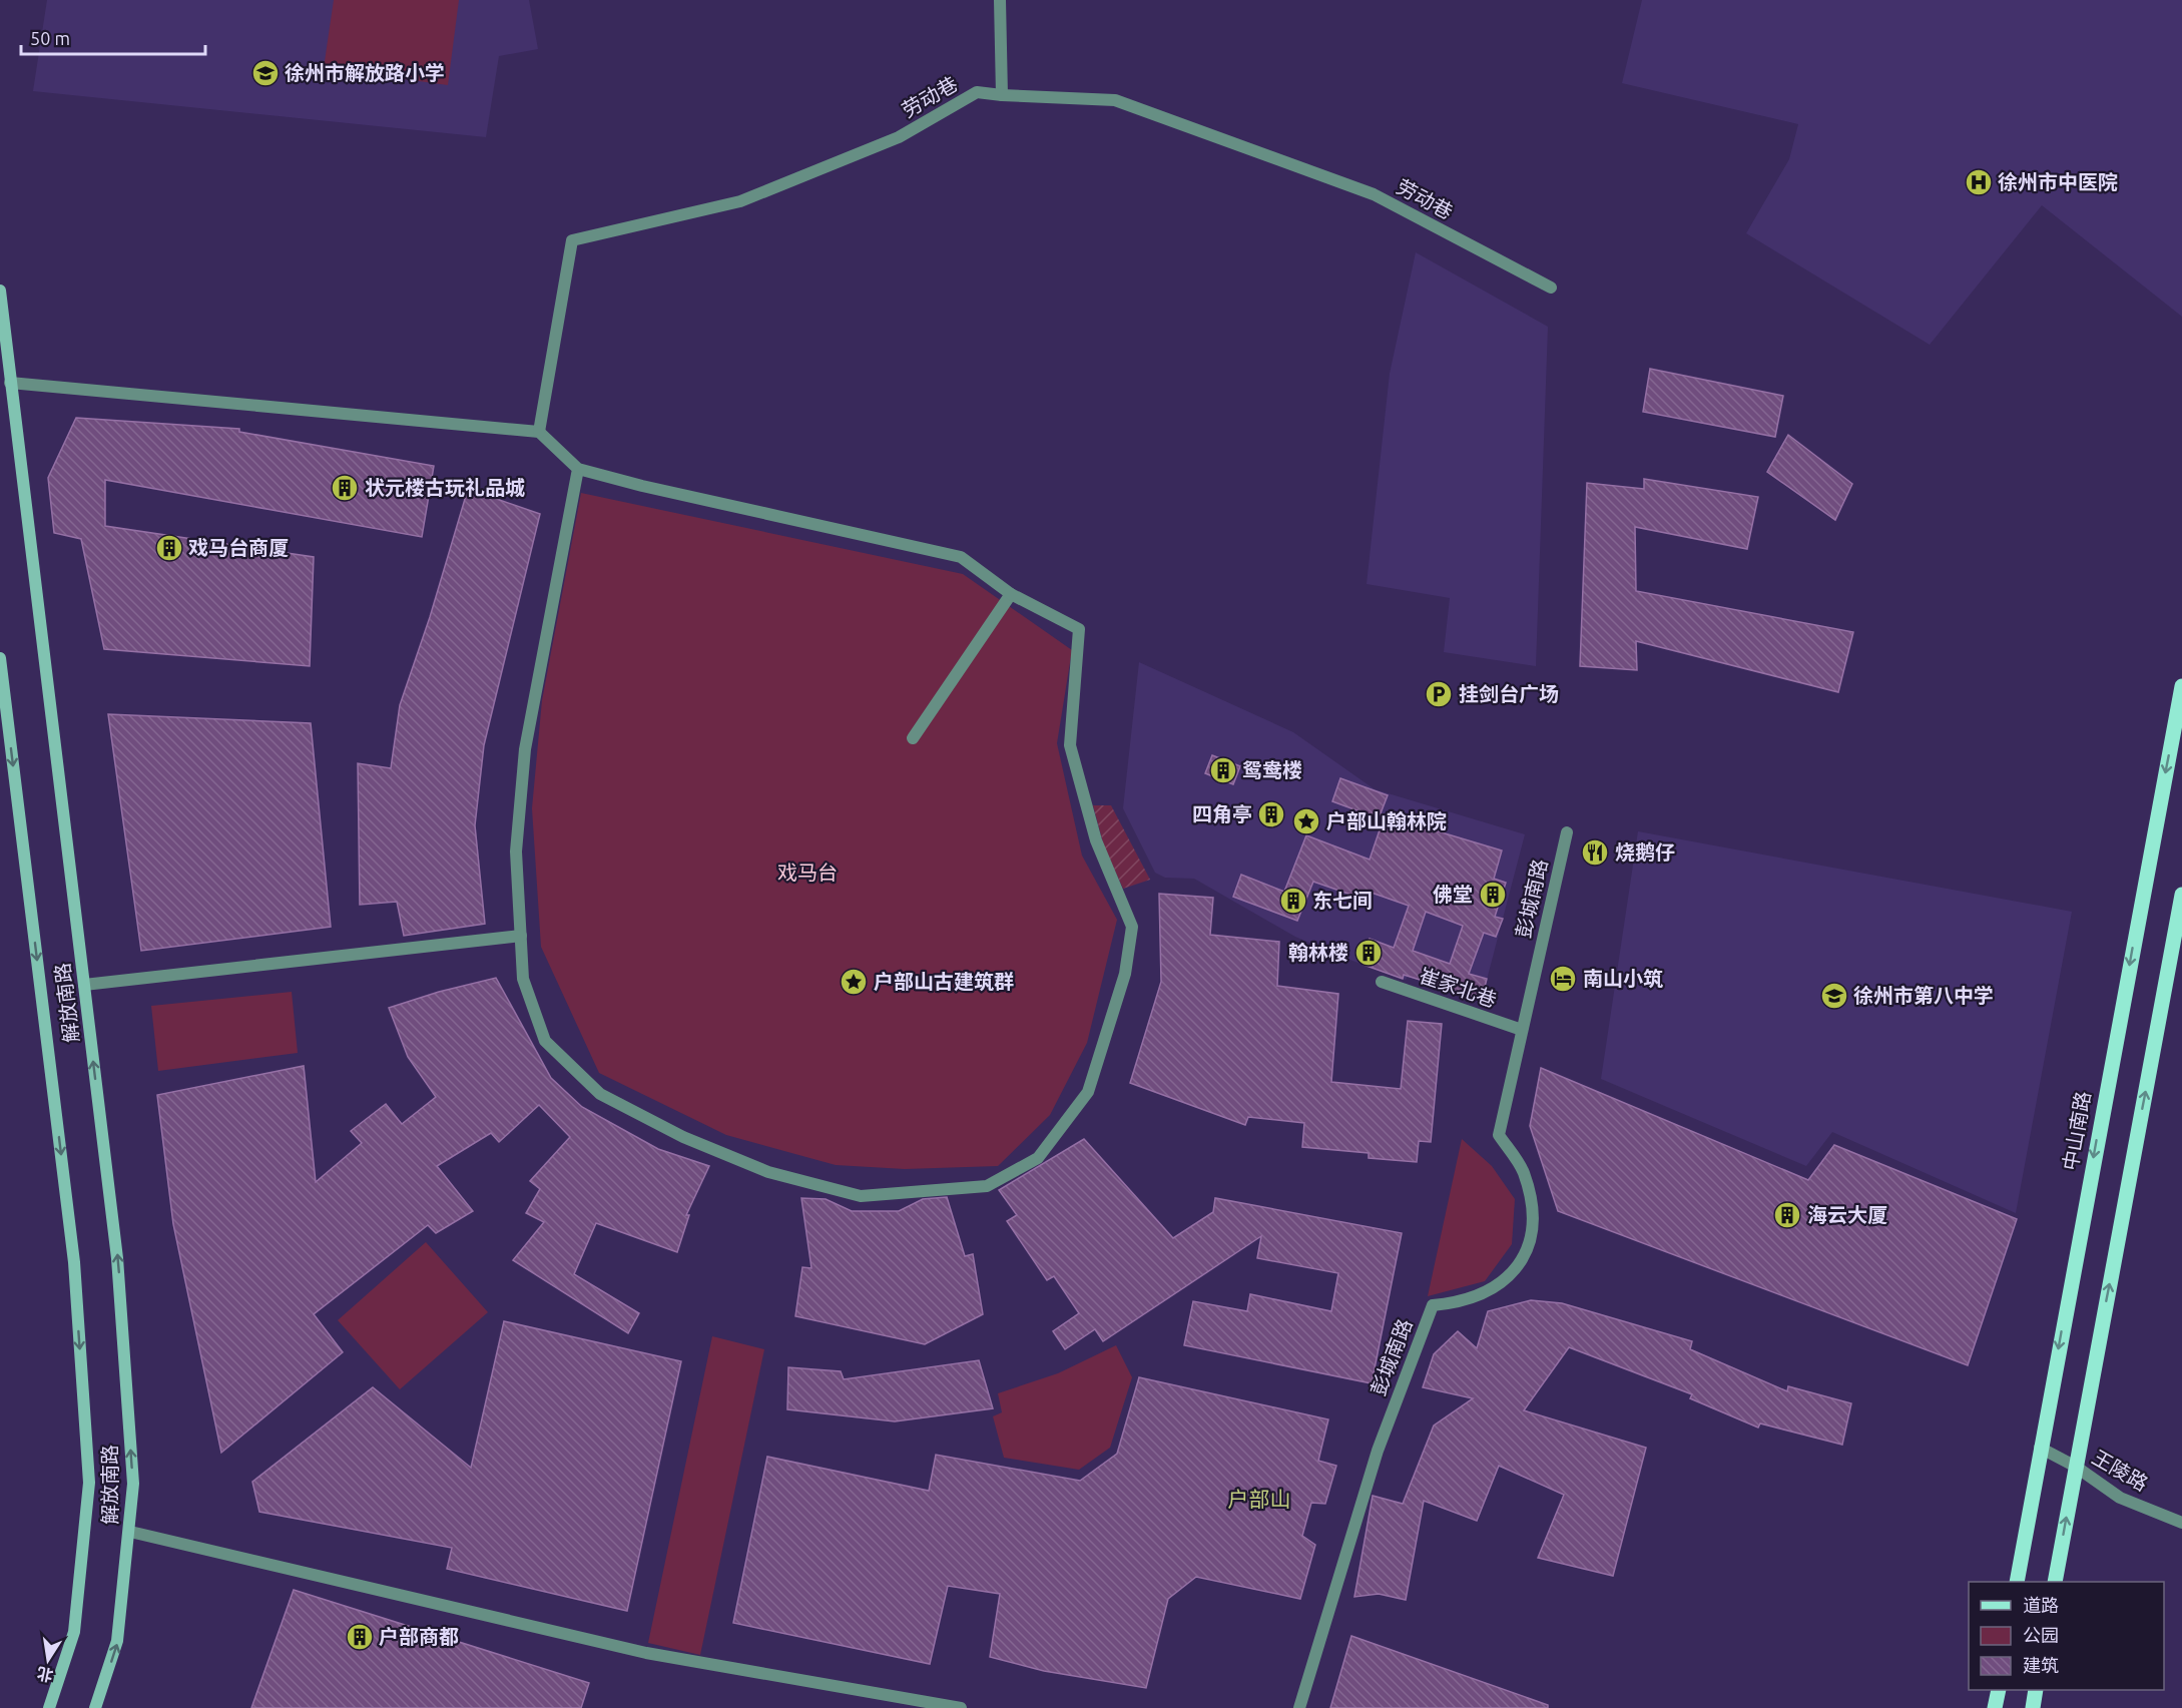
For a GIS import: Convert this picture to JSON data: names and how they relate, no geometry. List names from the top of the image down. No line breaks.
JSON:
{"streets":{"main road":["解放南路","中山南路"],"street":["劳动巷","彭城南路","崔家北巷","王陵路"]},"crossings":[["彭城南路","崔家北巷"],["中山南路","王陵路"]],"districts":["户部山"],"parks":["戏马台"],"places":{"school or university":["徐州市解放路小学","徐州市第八中学"],"hospital":["徐州市中医院"],"building":["状元楼古玩礼品城","戏马台商厦","鸳鸯楼","四角亭","佛堂","东七间","翰林楼","海云大厦","户部商都"],"parking":["挂剑台广场"],"place":["户部山翰林院","户部山古建筑群"],"restaurant":["烧鹅仔"],"hotel":["南山小筑"]},"legend":["道路","公园","建筑"],"scale_bar":"50 m","north":"bottom"}
